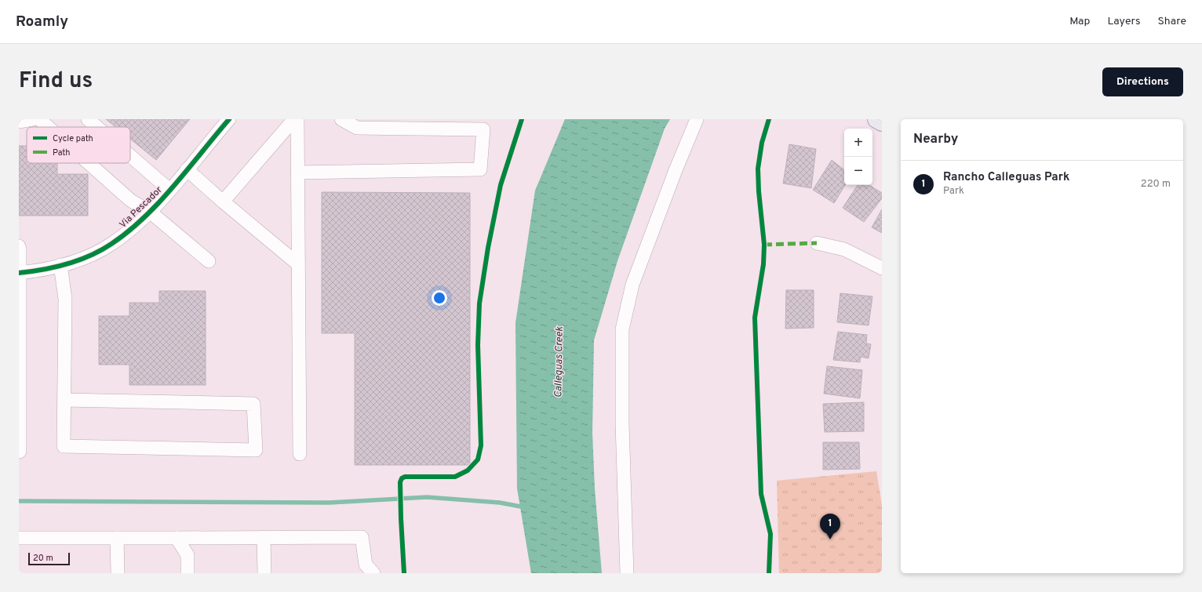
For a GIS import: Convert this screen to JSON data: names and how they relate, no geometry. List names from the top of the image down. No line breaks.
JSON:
{"streets":{"street":["Via Pescador"]},"water":["Calleguas Creek"],"legend":["Cycle path","Path"],"scale_bar":"20 m","page":{"header":"Roamly","nav":["Map","Layers","Share"],"title":"Find us","buttons":"Directions","heading":"Nearby","map_buttons":["+","−"],"list":[{"mark":"1","name":"Rancho Calleguas Park","note":"Park","value":"220 m"}],"pins":"1","scale":"20 m"}}
